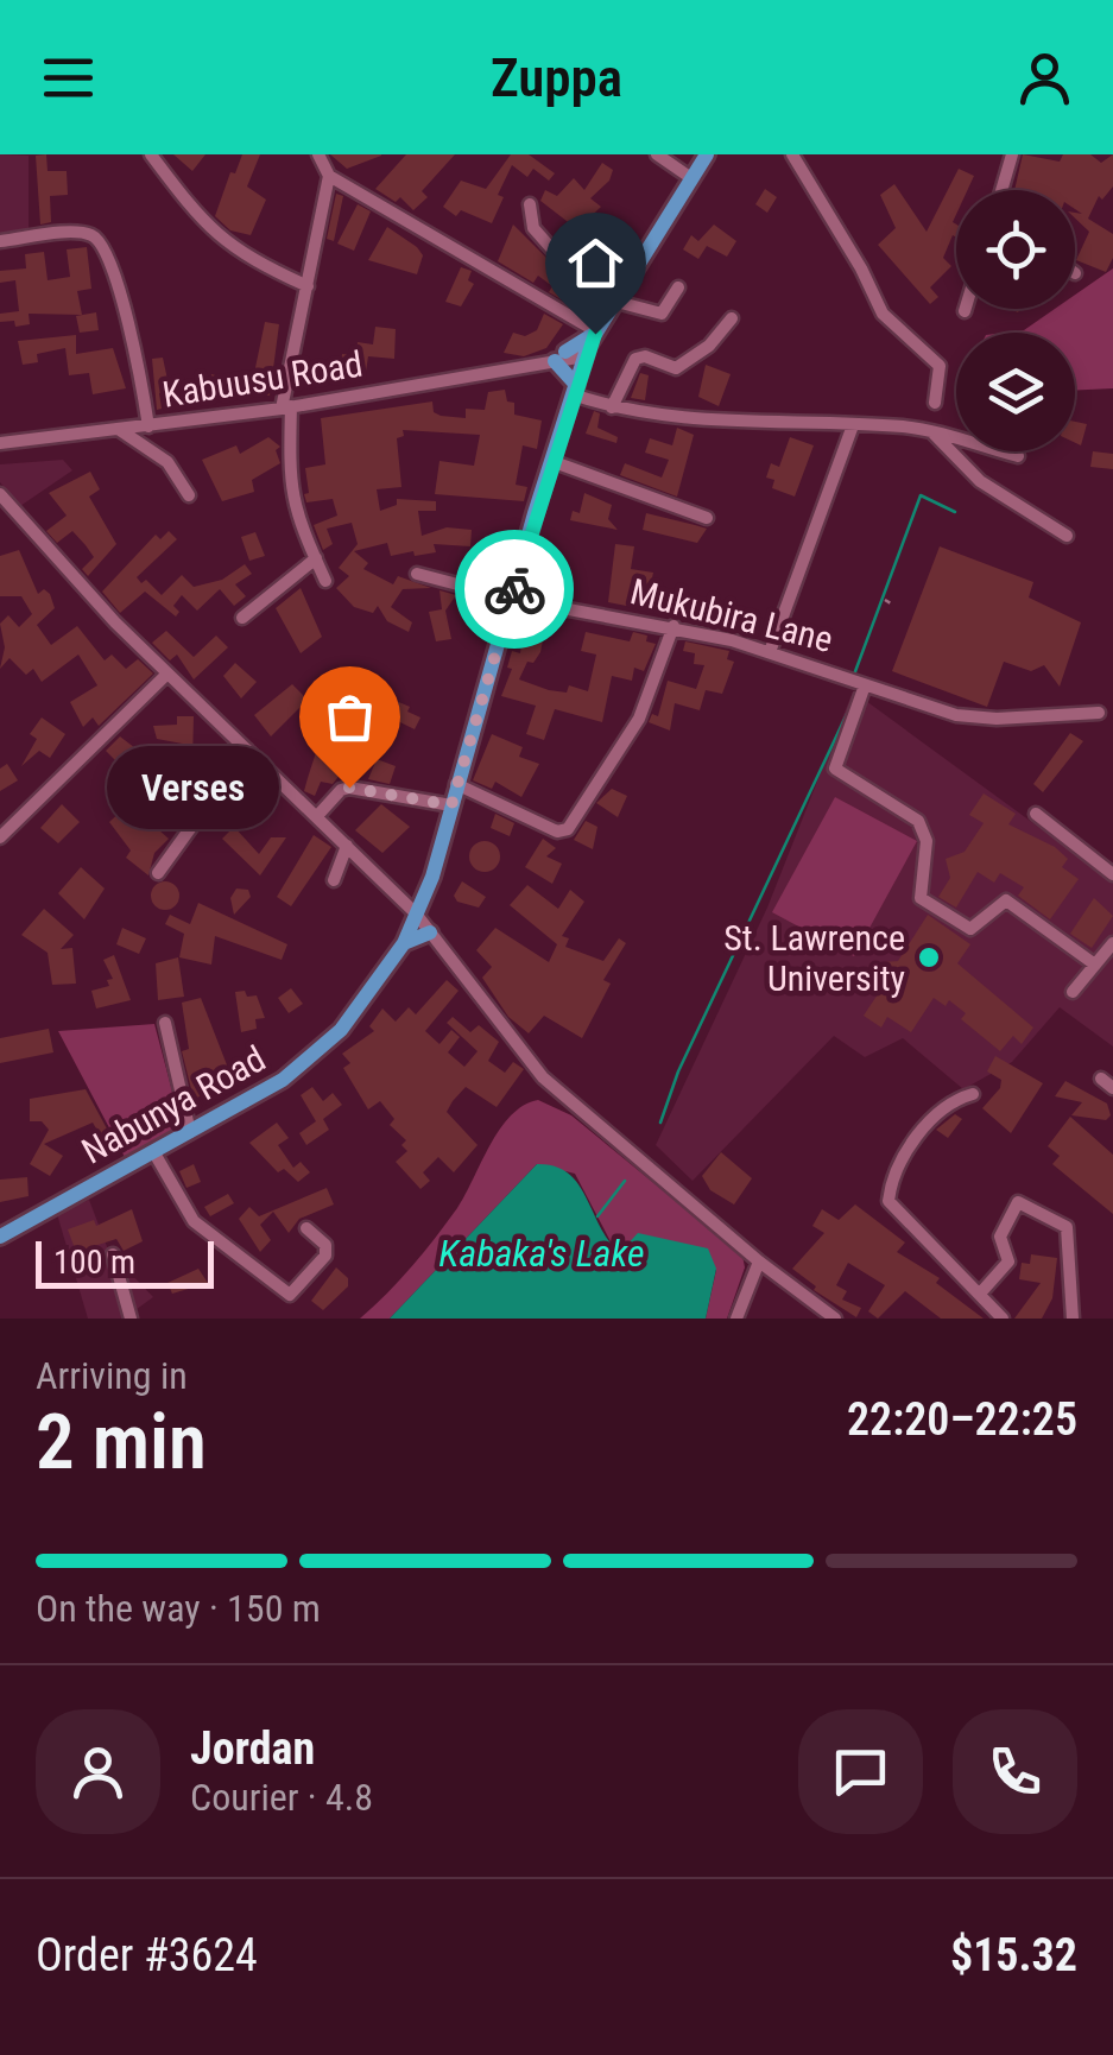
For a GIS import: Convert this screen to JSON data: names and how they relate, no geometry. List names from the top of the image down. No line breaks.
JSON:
{"streets":{"main road":["Nabunya Road"],"street":["Kabuusu Road","Mukubira Lane"]},"crossings":[["Kabuusu Road","Nabunya Road"],["Mukubira Lane","Nabunya Road"]],"water":["Kabaka's Lake"],"places":["Verses","St. Lawrence University"],"scale_bar":"100 m","page":{"header":"Zuppa","bubble":"Verses","scale":"100 m","heading":["2 min","Arriving in","22:20–22:25"],"panel":["Jordan","Courier · 4.8","Order #3624","$15.32"],"bar":"On the way · 150 m"}}
